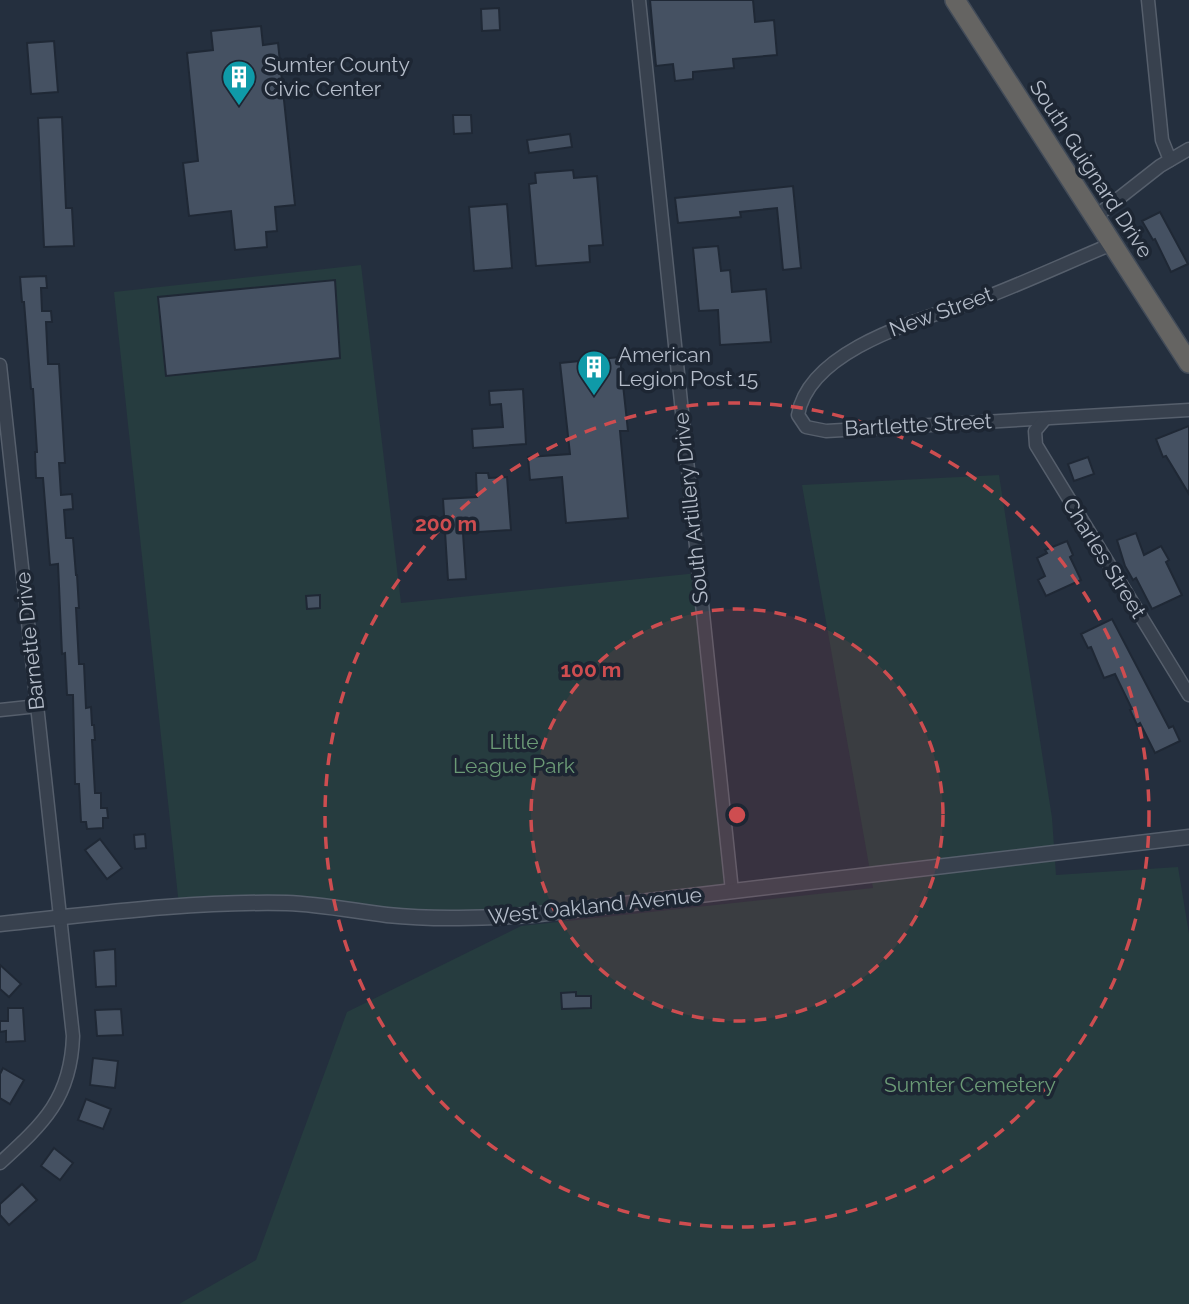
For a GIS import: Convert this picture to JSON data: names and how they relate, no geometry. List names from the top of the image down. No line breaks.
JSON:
{"streets":{"highway":["South Guignard Drive"],"street":["New Street","Bartlette Street","South Artillery Drive","Charles Street","Barnette Drive","West Oakland Avenue"]},"crossings":[["South Guignard Drive","New Street"],["New Street","Bartlette Street"],["Bartlette Street","Charles Street"],["South Artillery Drive","West Oakland Avenue"],["Barnette Drive","West Oakland Avenue"]],"parks":["Little League Park","Sumter Cemetery"],"places":{"building":["Sumter County Civic Center","American Legion Post 15"]},"rings":["200 m","100 m"]}
